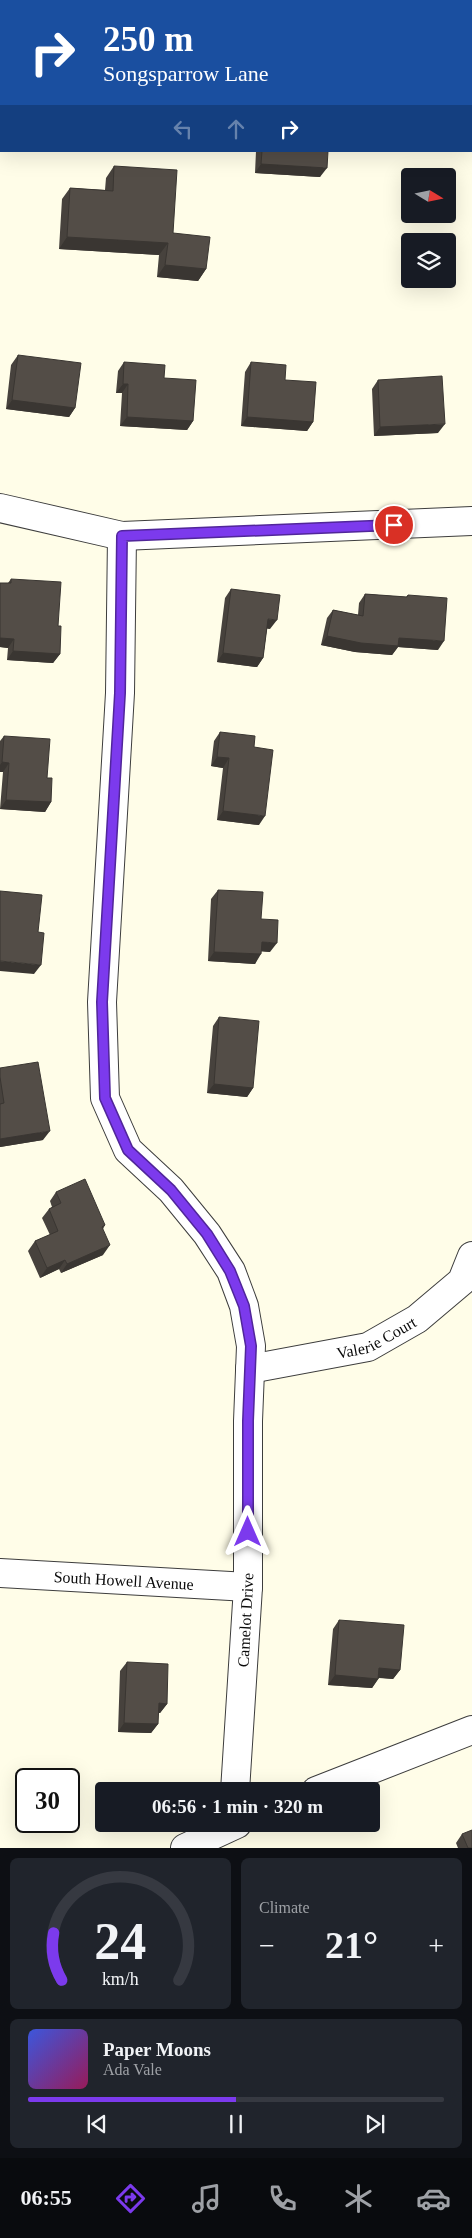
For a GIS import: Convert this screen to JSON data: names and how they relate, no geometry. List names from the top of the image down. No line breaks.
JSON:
{"streets":{"street":["Valerie Court","South Howell Avenue","Camelot Drive"]},"crossings":[["Valerie Court","Camelot Drive"],["South Howell Avenue","Camelot Drive"]],"north":"right","page":{"turn":["250 m","Songsparrow Lane"],"limit":"30","trip":"06:56 · 1 min · 320 m","tile":"Climate","heat":["−","21°","+"],"song":["Paper Moons","Ada Vale"],"tabs":"06:55","gauge":["24","km/h"]}}
